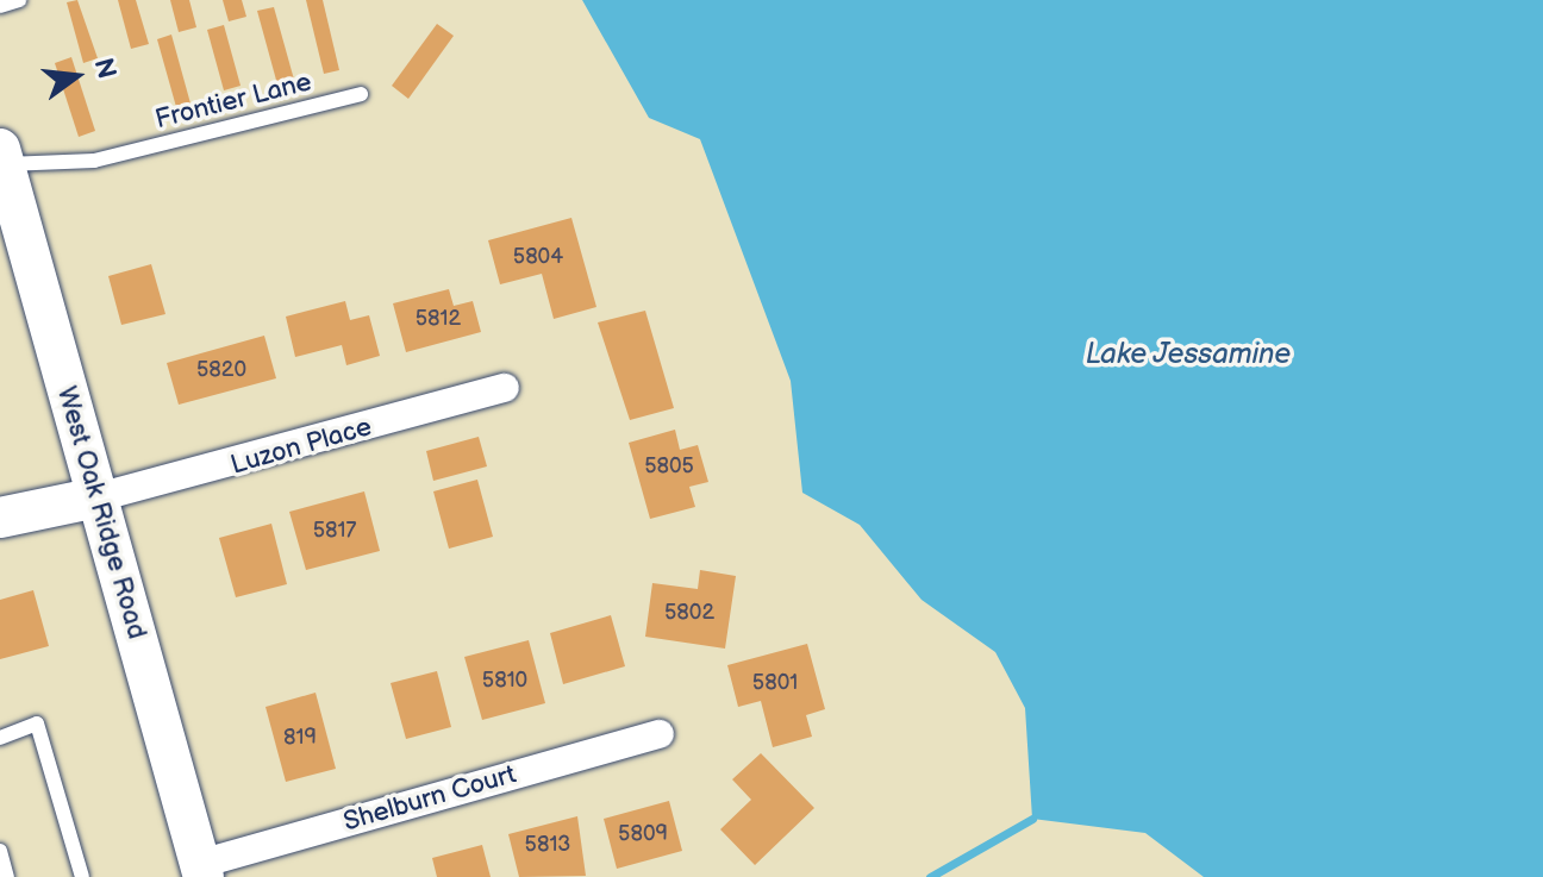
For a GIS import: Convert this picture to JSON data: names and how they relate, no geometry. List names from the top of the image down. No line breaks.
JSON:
{"streets":{"main road":["West Oak Ridge Road"],"street":["Luzon Place","Shelburn Court"],"lane":["Frontier Lane"]},"crossings":[["Frontier Lane","West Oak Ridge Road"],["Luzon Place","West Oak Ridge Road"],["West Oak Ridge Road","Shelburn Court"]],"water":["Lake Jessamine"],"house_numbers":["5804","5812","5820","5805","5817","5802","5810","5801","819","5809","5813"],"north":"right"}
